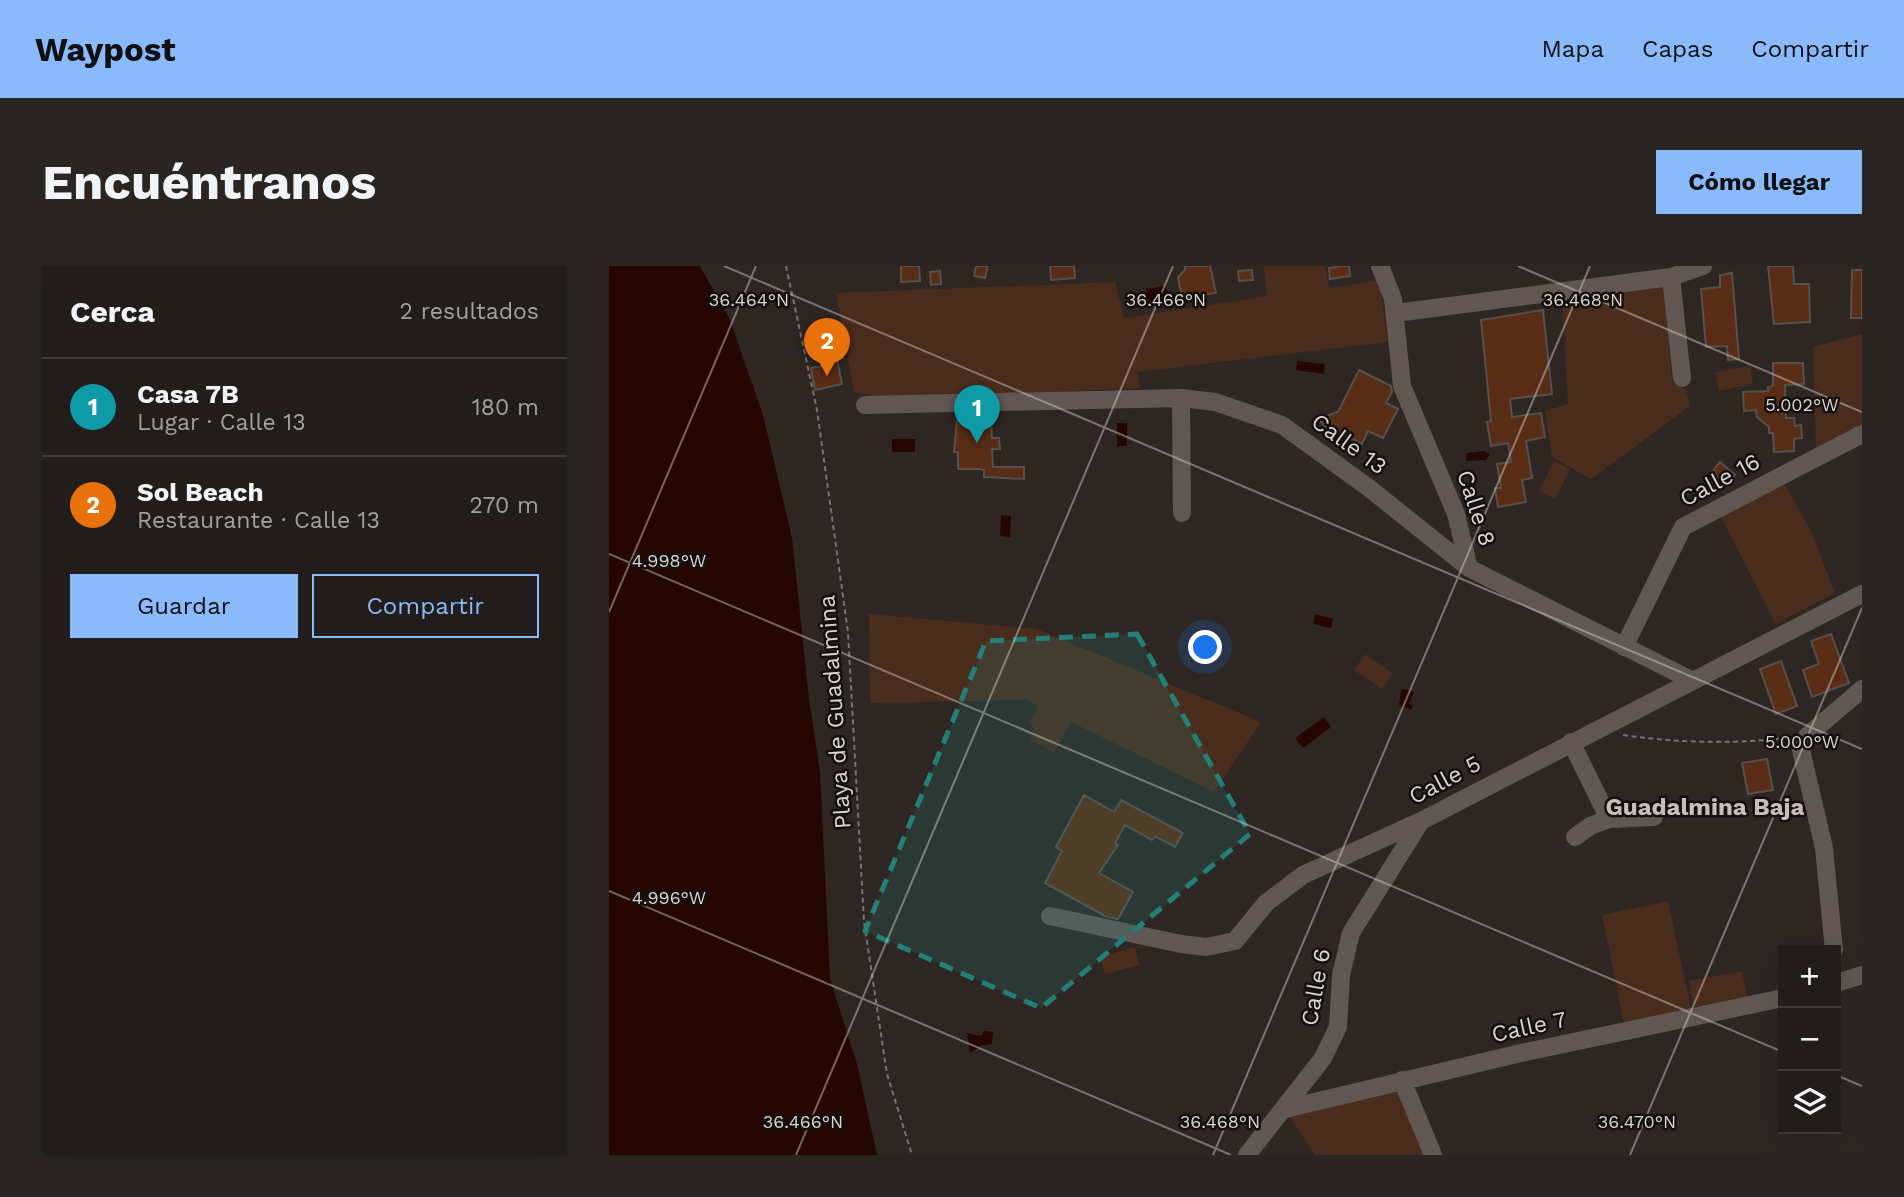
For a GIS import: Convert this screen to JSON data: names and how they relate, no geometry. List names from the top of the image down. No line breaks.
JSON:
{"streets":{"street":["Calle 13","Calle 16","Calle 8","Calle 5","Calle 6","Calle 7"],"path":["Playa de Guadalmina"]},"crossings":[["Calle 13","Calle 8"],["Calle 16","Calle 8"],["Calle 8","Calle 5"],["Calle 5","Calle 6"],["Calle 6","Calle 7"]],"districts":["Guadalmina Baja"],"page":{"header":"Waypost","nav":["Mapa","Capas","Compartir"],"buttons":["Cómo llegar",["Guardar","Compartir"]],"title":"Encuéntranos","heading":["Cerca","2 resultados"],"pins":["2","1"],"list":[{"mark":"1","name":"Casa 7B","note":"Lugar · Calle 13","value":"180 m"},{"mark":"2","name":"Sol Beach","note":"Restaurante · Calle 13","value":"270 m"}],"map_buttons":["+","−"]},"coordinates":["36.464°N","36.466°N","36.468°N","5.002°W","4.998°W","5.000°W","4.996°W","36.470°N"]}
